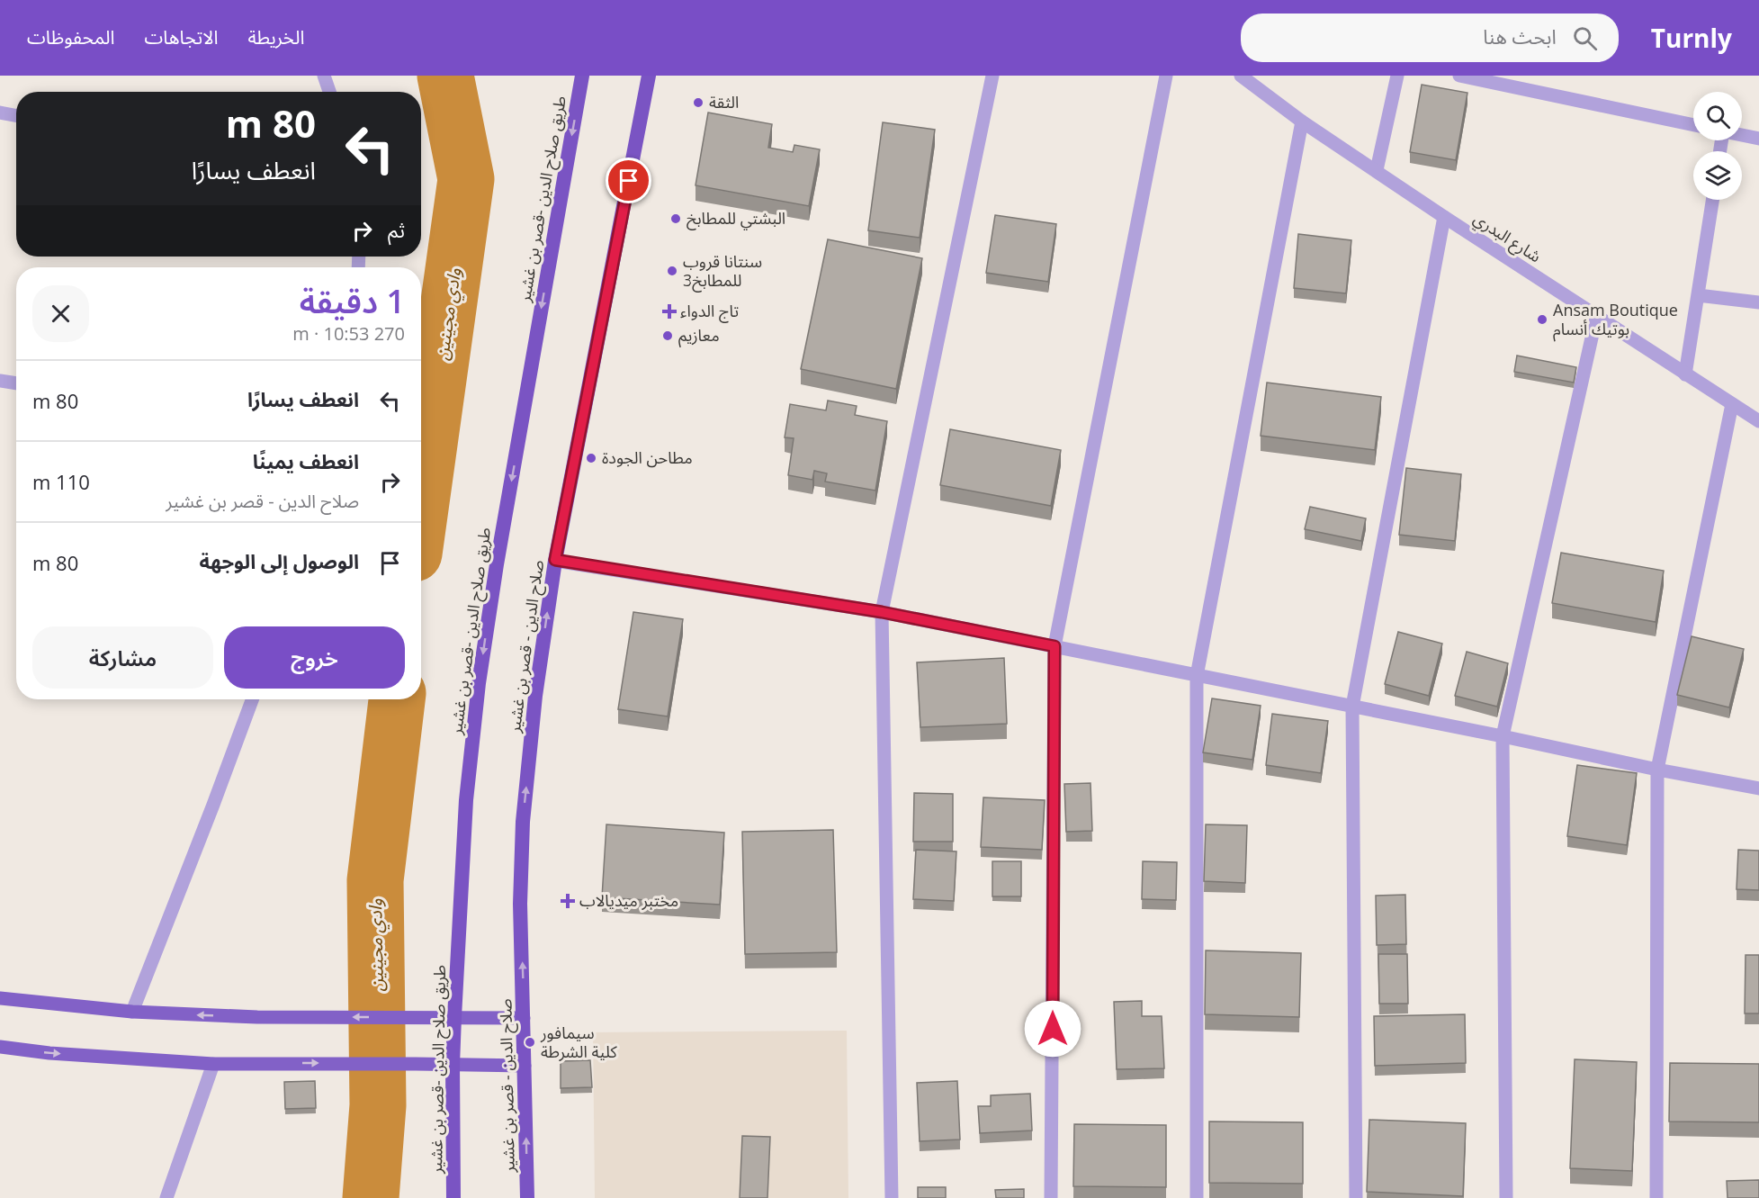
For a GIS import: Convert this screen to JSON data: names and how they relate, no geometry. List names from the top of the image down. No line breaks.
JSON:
{"streets":{"highway":["طريق صلاح الدين -قصر بن غشير","صلاح الدين - قصر بن غشير"],"street":["شارع البدري"]},"one_way":["طريق صلاح الدين -قصر بن غشير","صلاح الدين - قصر بن غشير"],"water":["وادي مجينين"],"places":{"other":["الثقة","البشتي للمطابخ","سنتانا قروب 3للمطابخ","Ansam Boutique بوتيك أنسام","معازيم","مطاحن الجودة","سيمافور كلية الشرطة"],"health":["تاج الدواء","مختبر ميديالاب"]},"page":{"header":"Turnly","search":"ابحث هنا","nav":["الخريطة","الاتجاهات","المحفوظات"],"turn":["80 m","انعطف يسارًا"],"then":"ثم","heading":["1 دقيقة","270 m · 10:53"],"list":[{"name":"انعطف يسارًا","value":"80 m"},{"name":"انعطف يمينًا","note":"صلاح الدين - قصر بن غشير","value":"110 m"},{"name":"الوصول إلى الوجهة","value":"80 m"}],"buttons":["خروج","مشاركة"]}}
